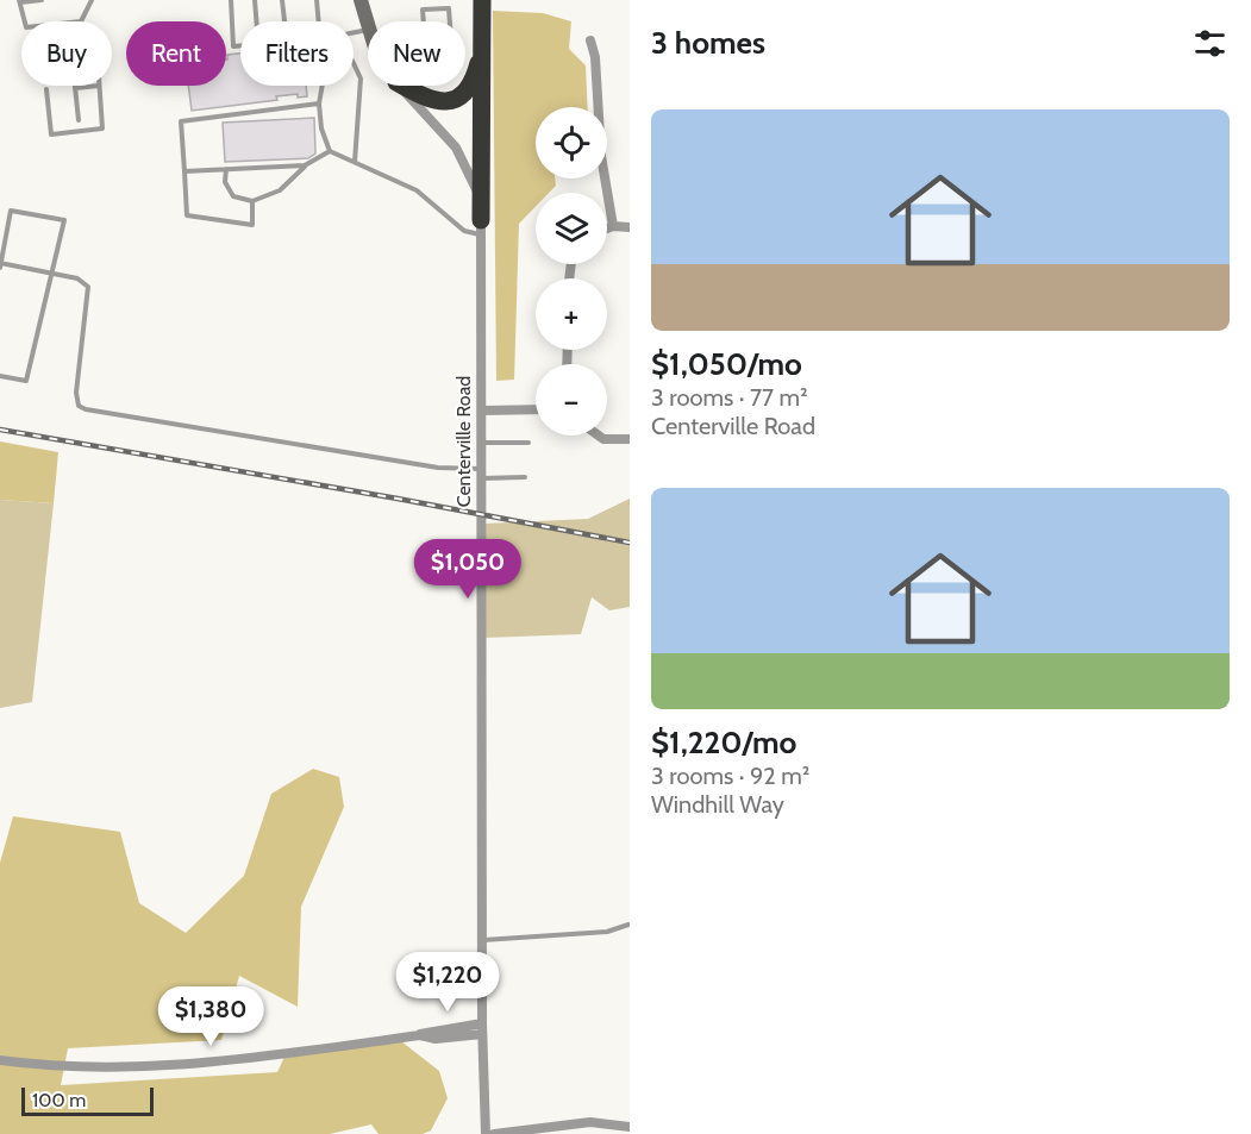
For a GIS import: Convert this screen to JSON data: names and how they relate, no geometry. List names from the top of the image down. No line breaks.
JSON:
{"streets":{"street":["Centerville Road"]},"scale_bar":"100 m","page":{"heading":"3 homes","chip":["Buy","Rent","Filters","New"],"list":[{"name":"$1,050/mo","note":"3 rooms · 77 m² · Centerville Road"},{"name":"$1,220/mo","note":"3 rooms · 92 m² · Windhill Way"}],"map_buttons":["+","−"],"price":["$1,050","$1,220","$1,380"],"scale":"100 m"}}
